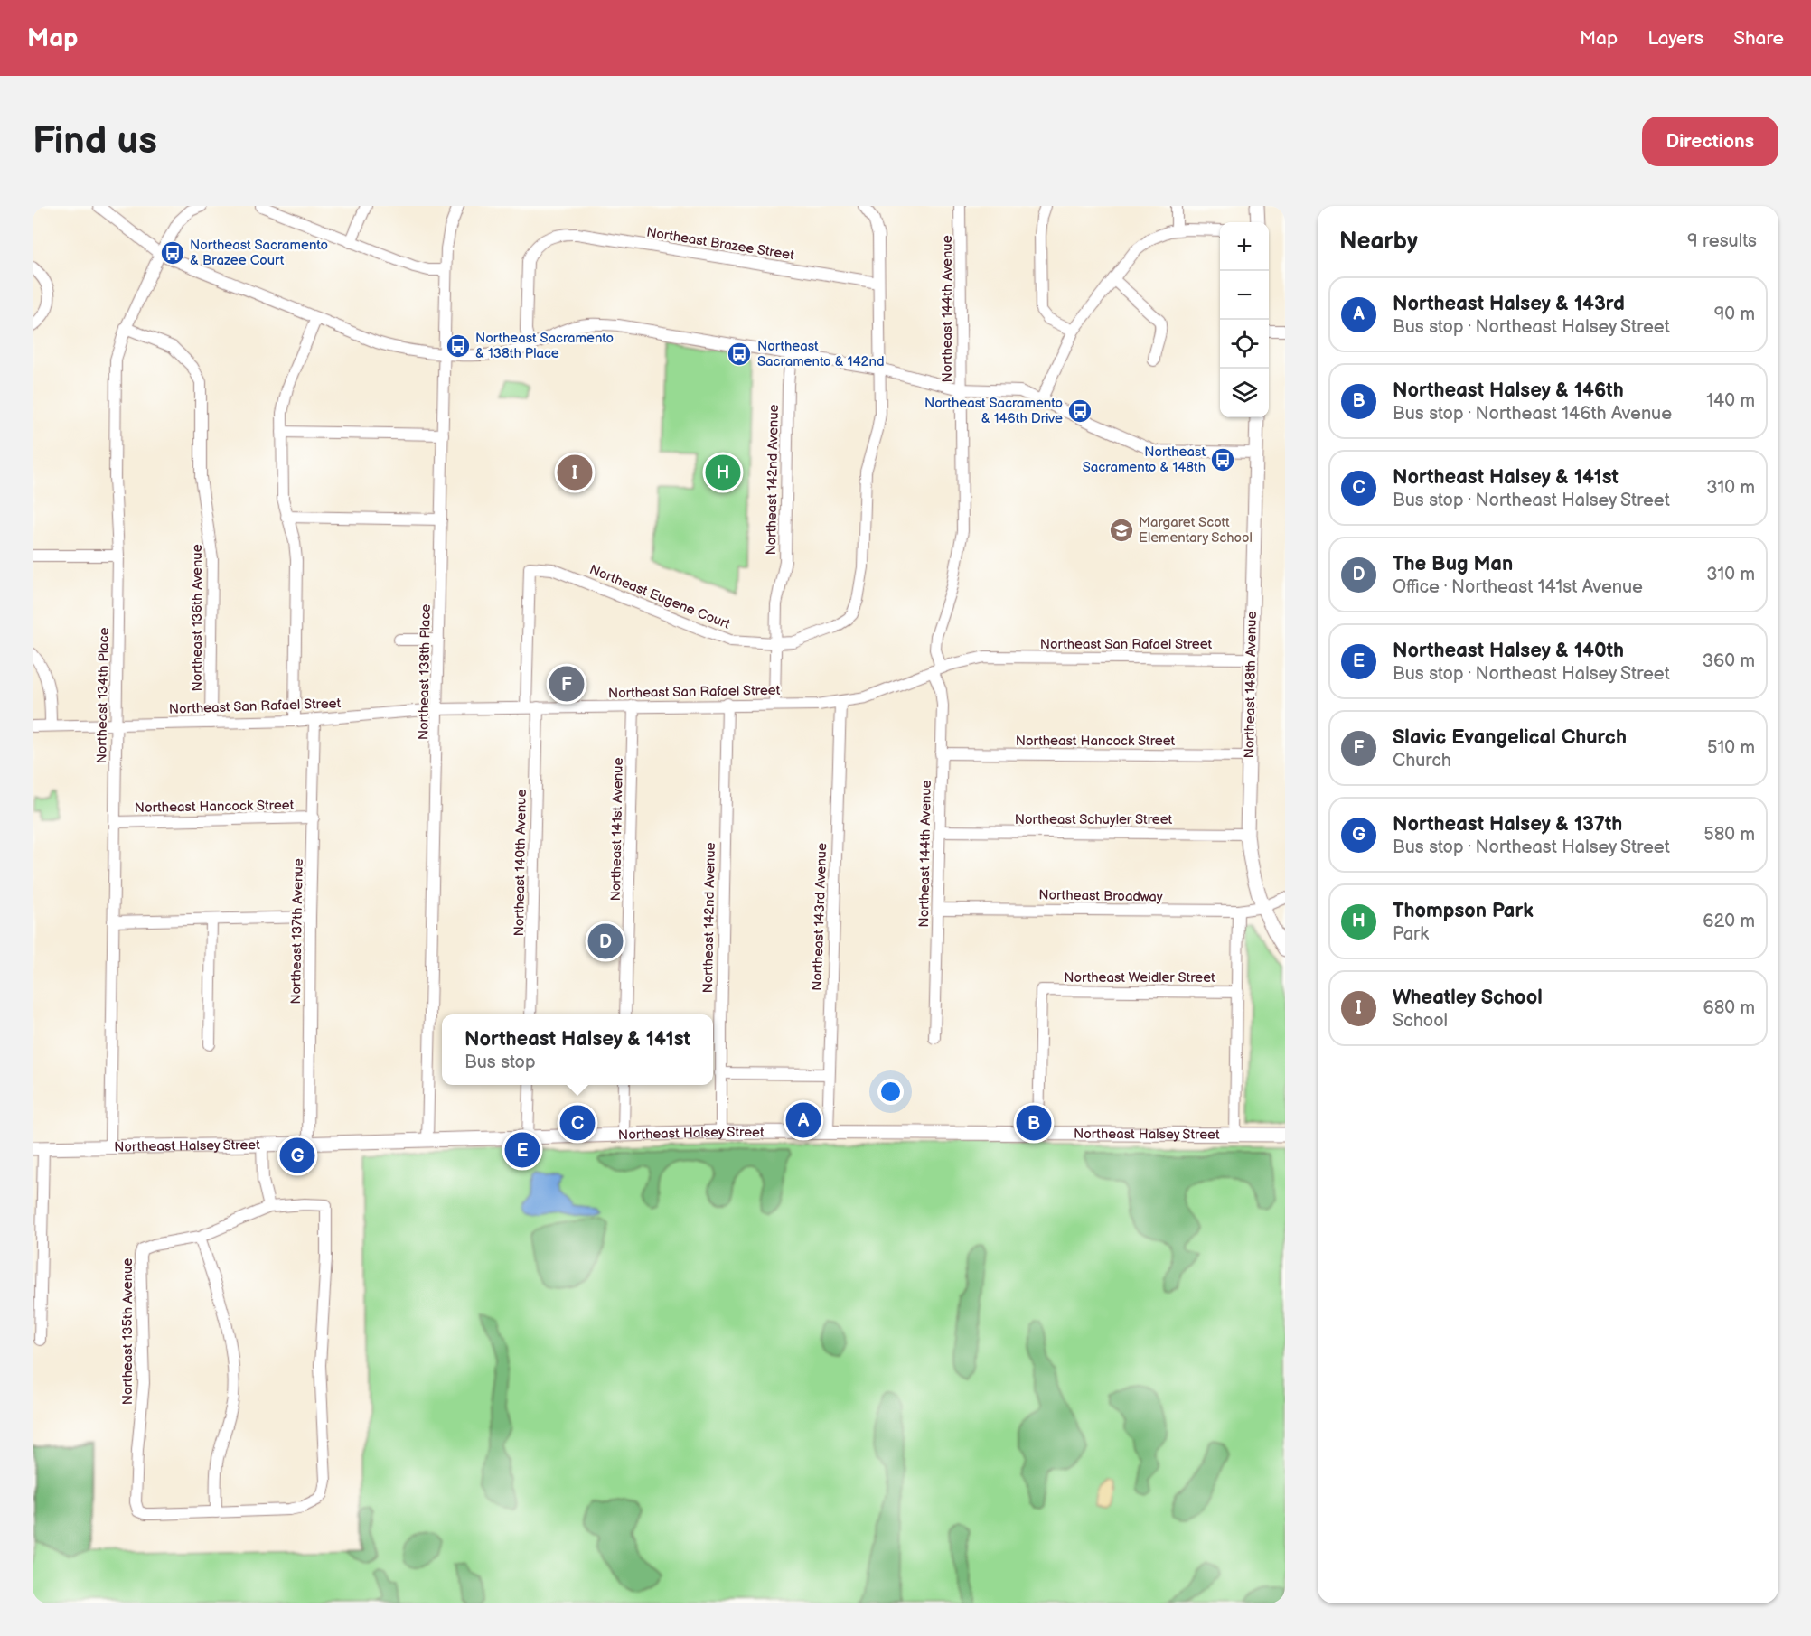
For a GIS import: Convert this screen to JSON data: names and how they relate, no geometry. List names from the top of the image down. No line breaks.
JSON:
{"streets":{"main road":["Northeast 148th Avenue","Northeast Halsey Street"],"street":["Northeast Brazee Street","Northeast 144th Avenue","Northeast 142nd Avenue","Northeast Eugene Court","Northeast 136th Avenue","Northeast San Rafael Street","Northeast 138th Place","Northeast 134th Place","Northeast Hancock Street","Northeast Schuyler Street","Northeast 141st Avenue","Northeast 140th Avenue","Northeast Broadway","Northeast 143rd Avenue","Northeast 137th Avenue","Northeast Weidler Street","Northeast 135th Avenue"]},"crossings":[["Northeast 144th Avenue","Northeast San Rafael Street"],["Northeast 144th Avenue","Northeast Hancock Street"],["Northeast 144th Avenue","Northeast Schuyler Street"],["Northeast 144th Avenue","Northeast Broadway"],["Northeast 142nd Avenue","Northeast Eugene Court"],["Northeast 142nd Avenue","Northeast San Rafael Street"],["Northeast 142nd Avenue","Northeast Halsey Street"],["Northeast Eugene Court","Northeast 140th Avenue"],["Northeast 136th Avenue","Northeast San Rafael Street"],["Northeast 136th Avenue","Northeast 134th Place"],["Northeast San Rafael Street","Northeast 138th Place"],["Northeast San Rafael Street","Northeast 148th Avenue"],["Northeast San Rafael Street","Northeast 134th Place"],["Northeast San Rafael Street","Northeast 141st Avenue"],["Northeast San Rafael Street","Northeast 140th Avenue"],["Northeast San Rafael Street","Northeast 143rd Avenue"],["Northeast San Rafael Street","Northeast 137th Avenue"],["Northeast 138th Place","Northeast Halsey Street"],["Northeast 148th Avenue","Northeast Hancock Street"],["Northeast 148th Avenue","Northeast Schuyler Street"],["Northeast 148th Avenue","Northeast Broadway"],["Northeast 134th Place","Northeast Hancock Street"],["Northeast 134th Place","Northeast Halsey Street"],["Northeast Hancock Street","Northeast 137th Avenue"],["Northeast 143rd Avenue","Northeast Halsey Street"],["Northeast 137th Avenue","Northeast Halsey Street"],["Northeast Weidler Street","Northeast Halsey Street"]],"places":{"bus stop":["Northeast Sacramento & Brazee Court","Northeast Sacramento & 138th Place","Northeast Sacramento & 142nd","Northeast Sacramento & 146th Drive","Northeast Sacramento & 148th"],"school or university":["Margaret Scott Elementary School"]},"page":{"header":"Map","nav":["Map","Layers","Share"],"buttons":"Directions","title":"Find us","heading":["Nearby","9 results"],"map_buttons":["+","−"],"list":[{"mark":"A","name":"Northeast Halsey & 143rd","note":"Bus stop · Northeast Halsey Street","value":"90 m"},{"mark":"B","name":"Northeast Halsey & 146th","note":"Bus stop · Northeast 146th Avenue","value":"140 m"},{"mark":"C","name":"Northeast Halsey & 141st","note":"Bus stop · Northeast Halsey Street","value":"310 m"},{"mark":"D","name":"The Bug Man","note":"Office · Northeast 141st Avenue","value":"310 m"},{"mark":"E","name":"Northeast Halsey & 140th","note":"Bus stop · Northeast Halsey Street","value":"360 m"},{"mark":"F","name":"Slavic Evangelical Church","note":"Church","value":"510 m"},{"mark":"G","name":"Northeast Halsey & 137th","note":"Bus stop · Northeast Halsey Street","value":"580 m"},{"mark":"H","name":"Thompson Park","note":"Park","value":"620 m"},{"mark":"I","name":"Wheatley School","note":"School","value":"680 m"}],"pins":["H","I","F","D","A","B","C","E","G"],"popup":["Northeast Halsey & 141st","Bus stop"]}}
